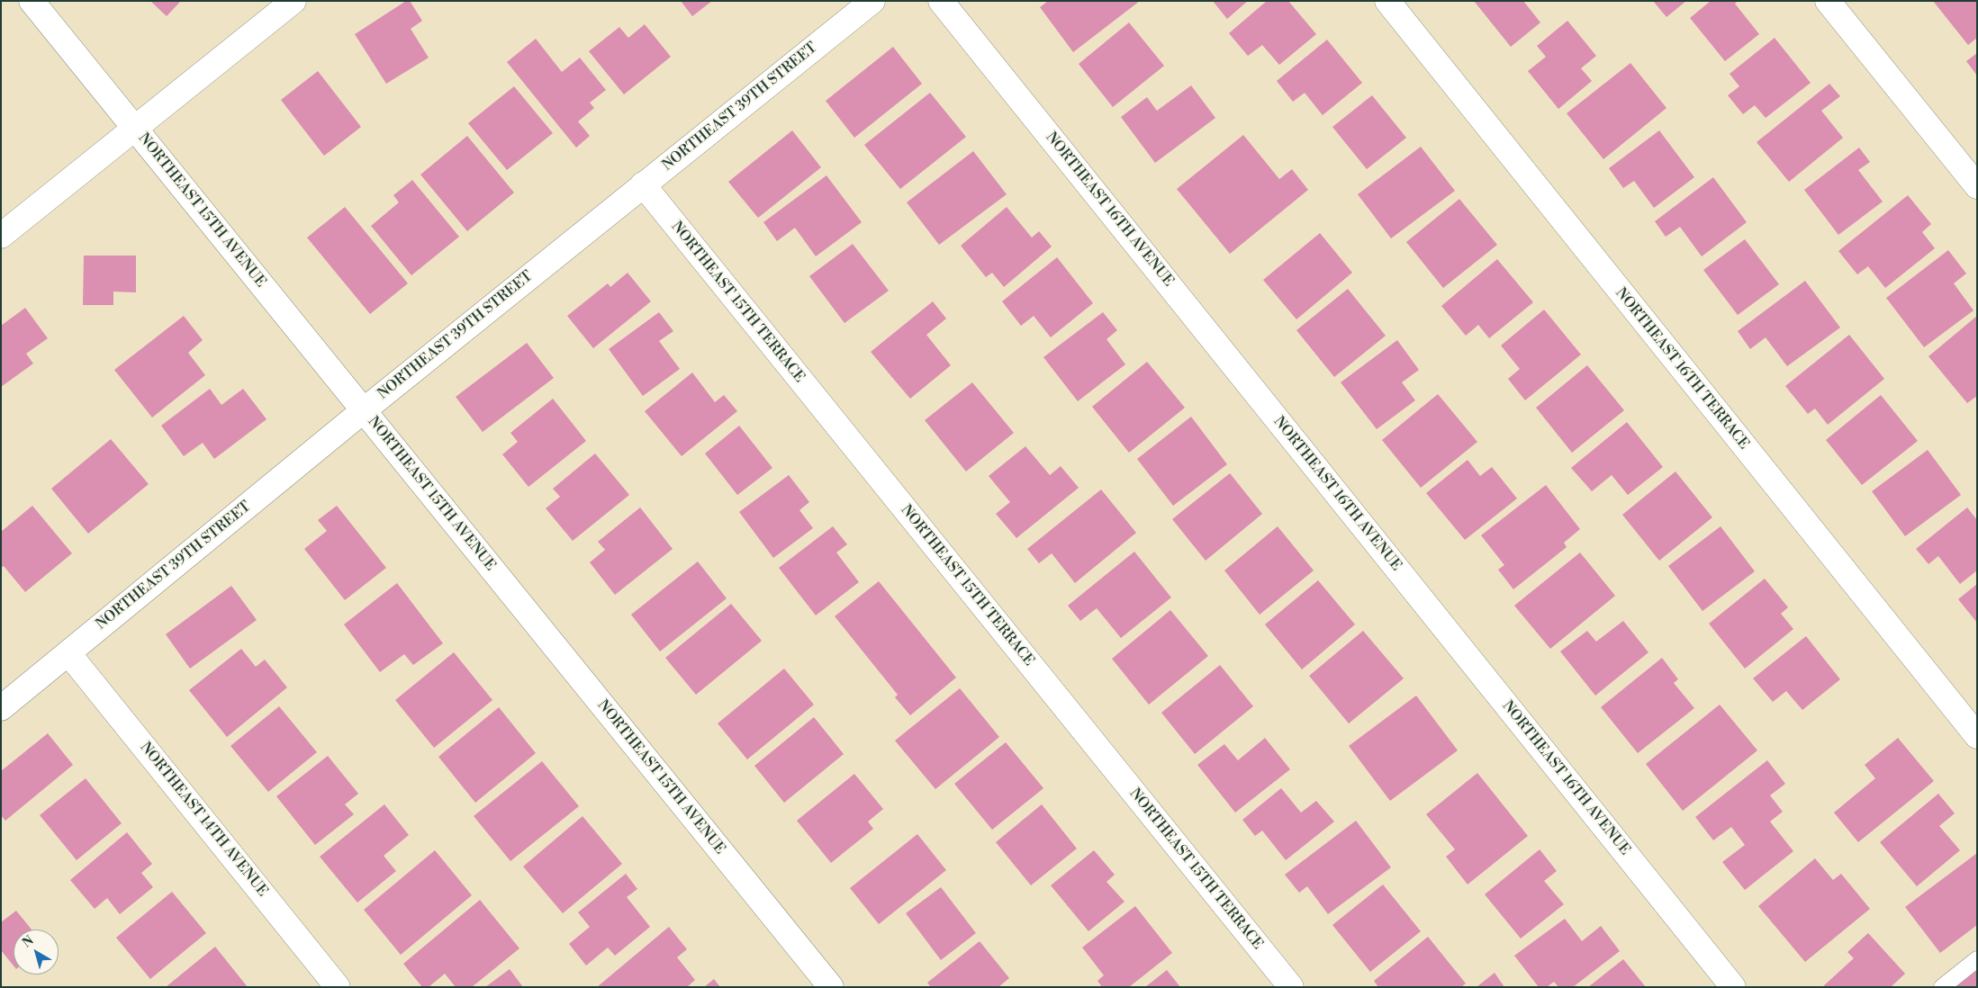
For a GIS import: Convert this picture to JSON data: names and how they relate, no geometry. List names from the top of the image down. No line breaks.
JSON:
{"streets":{"street":["NORTHEAST 39TH STREET","NORTHEAST 16TH AVENUE","NORTHEAST 15TH AVENUE","NORTHEAST 15TH TERRACE","NORTHEAST 16TH TERRACE","NORTHEAST 14TH AVENUE"]},"crossings":[["NORTHEAST 39TH STREET","NORTHEAST 15TH AVENUE"],["NORTHEAST 39TH STREET","NORTHEAST 15TH TERRACE"],["NORTHEAST 39TH STREET","NORTHEAST 14TH AVENUE"]],"north":"top left"}
